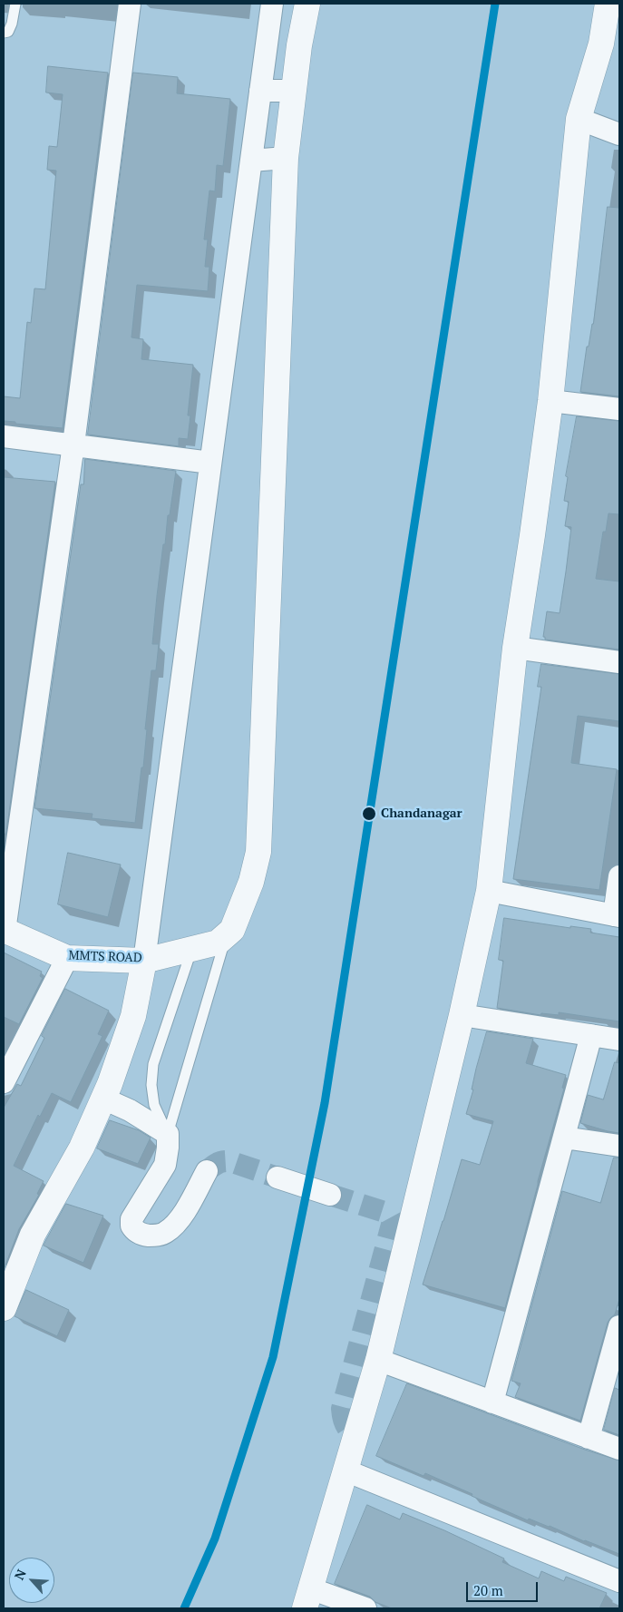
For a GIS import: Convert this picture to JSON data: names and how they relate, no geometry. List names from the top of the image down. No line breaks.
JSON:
{"streets":{"street":["MMTS ROAD"]},"places":["Chandanagar"],"scale_bar":"20 m","north":"top left"}
